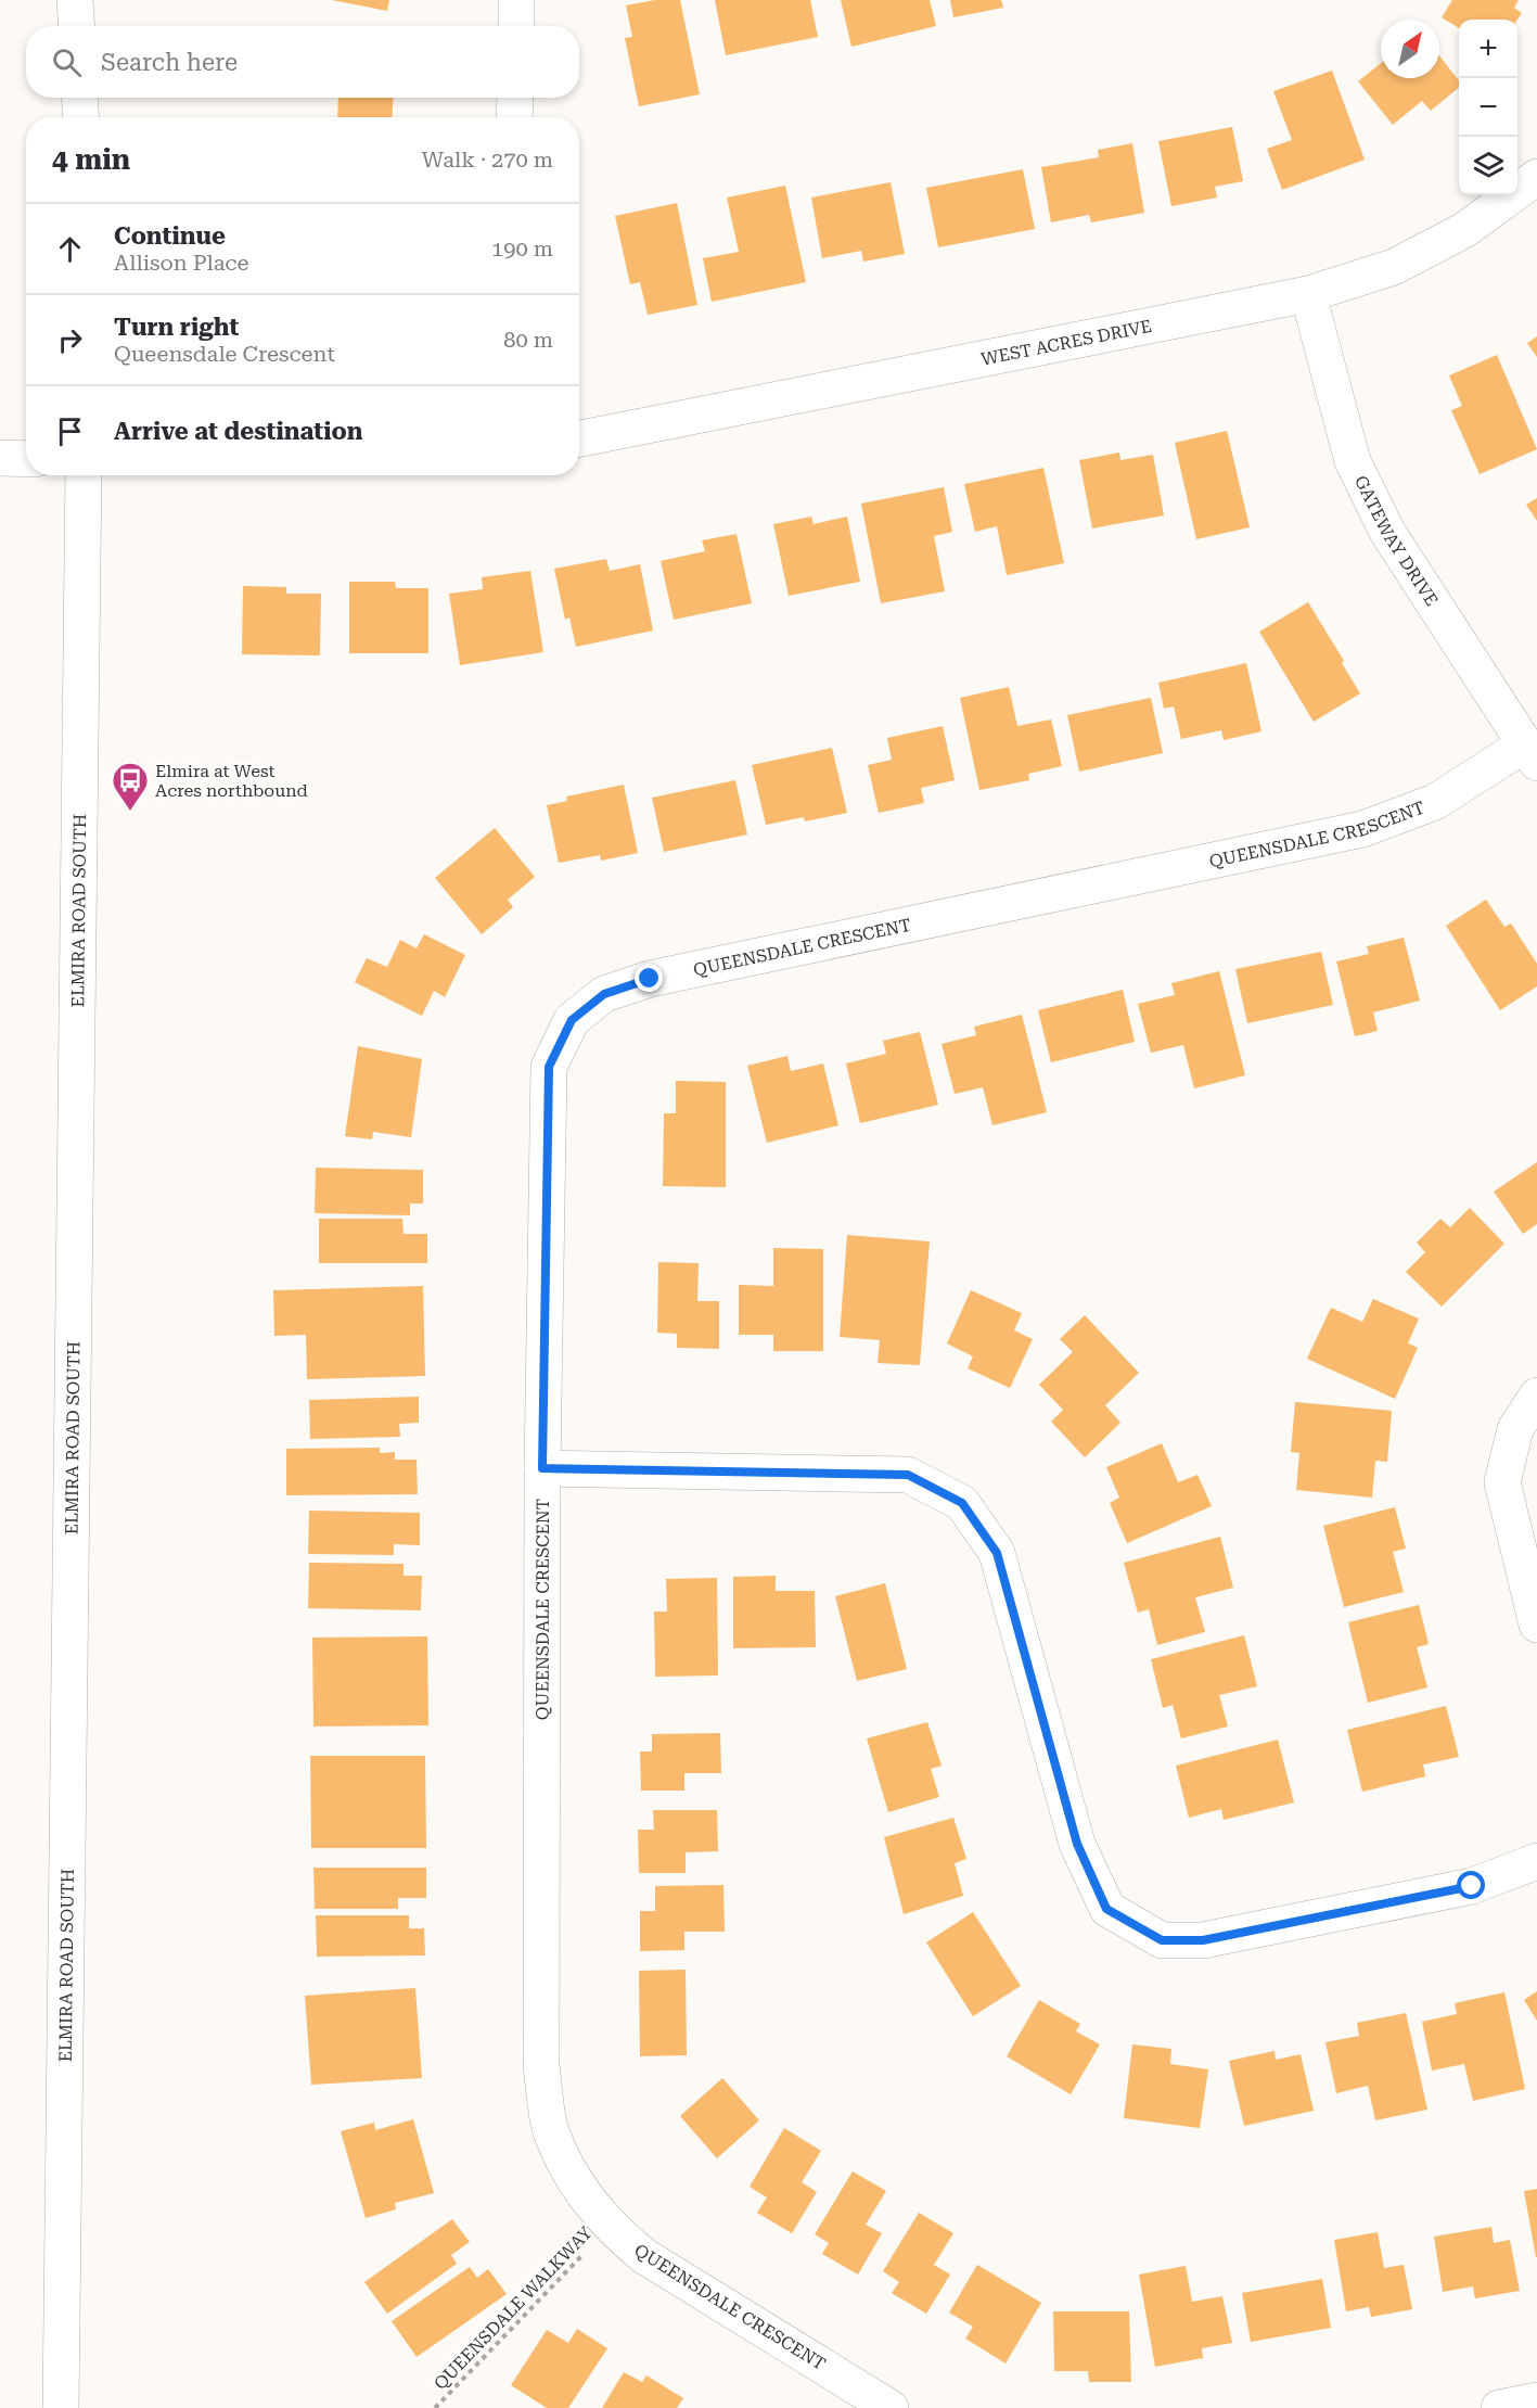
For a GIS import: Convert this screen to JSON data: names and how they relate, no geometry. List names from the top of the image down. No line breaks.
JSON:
{"streets":{"street":["WEST ACRES DRIVE","GATEWAY DRIVE","QUEENSDALE CRESCENT","ELMIRA ROAD SOUTH"],"path":["QUEENSDALE WALKWAY"]},"crossings":[["WEST ACRES DRIVE","GATEWAY DRIVE"],["GATEWAY DRIVE","QUEENSDALE CRESCENT"],["QUEENSDALE CRESCENT","QUEENSDALE WALKWAY"]],"places":{"bus stop":["Elmira at West Acres northbound"]},"north":"top right","page":{"map_buttons":["+","−"],"search":"Search here","heading":["4 min","Walk · 270 m"],"list":[["Continue","Allison Place","190 m"],["Turn right","Queensdale Crescent","80 m"],"Arrive at destination"]}}
